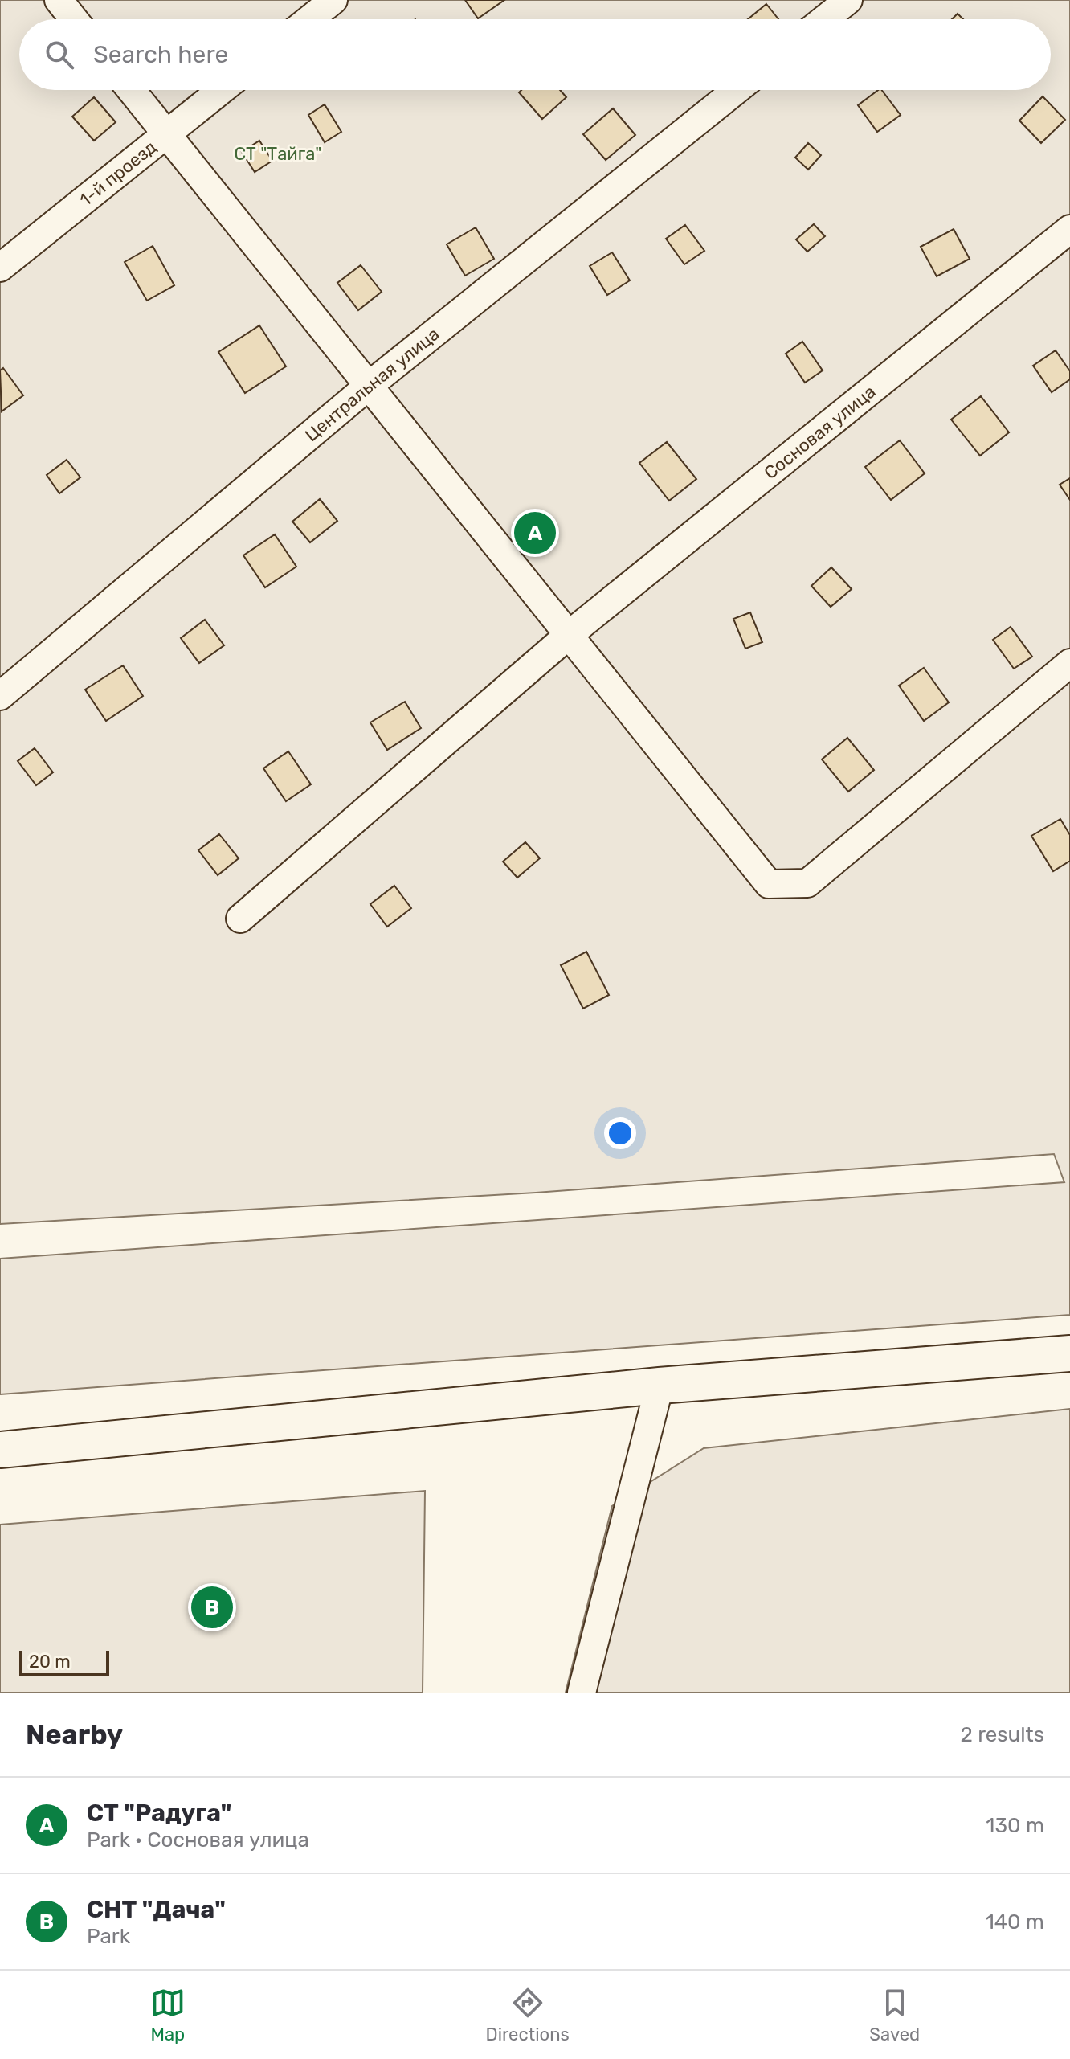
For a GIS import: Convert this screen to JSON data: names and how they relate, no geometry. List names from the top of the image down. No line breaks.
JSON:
{"streets":{"street":["1-й проезд","Центральная улица","Сосновая улица"]},"parks":["СТ \"Тайга\""],"scale_bar":"20 m","page":{"search":"Search here","pins":["A","B"],"scale":"20 m","heading":["Nearby","2 results"],"list":[{"mark":"A","name":"СТ \"Радуга\"","note":"Park · Сосновая улица","value":"130 m"},{"mark":"B","name":"СНТ \"Дача\"","note":"Park","value":"140 m"}],"nav":["Map","Directions","Saved"]}}
